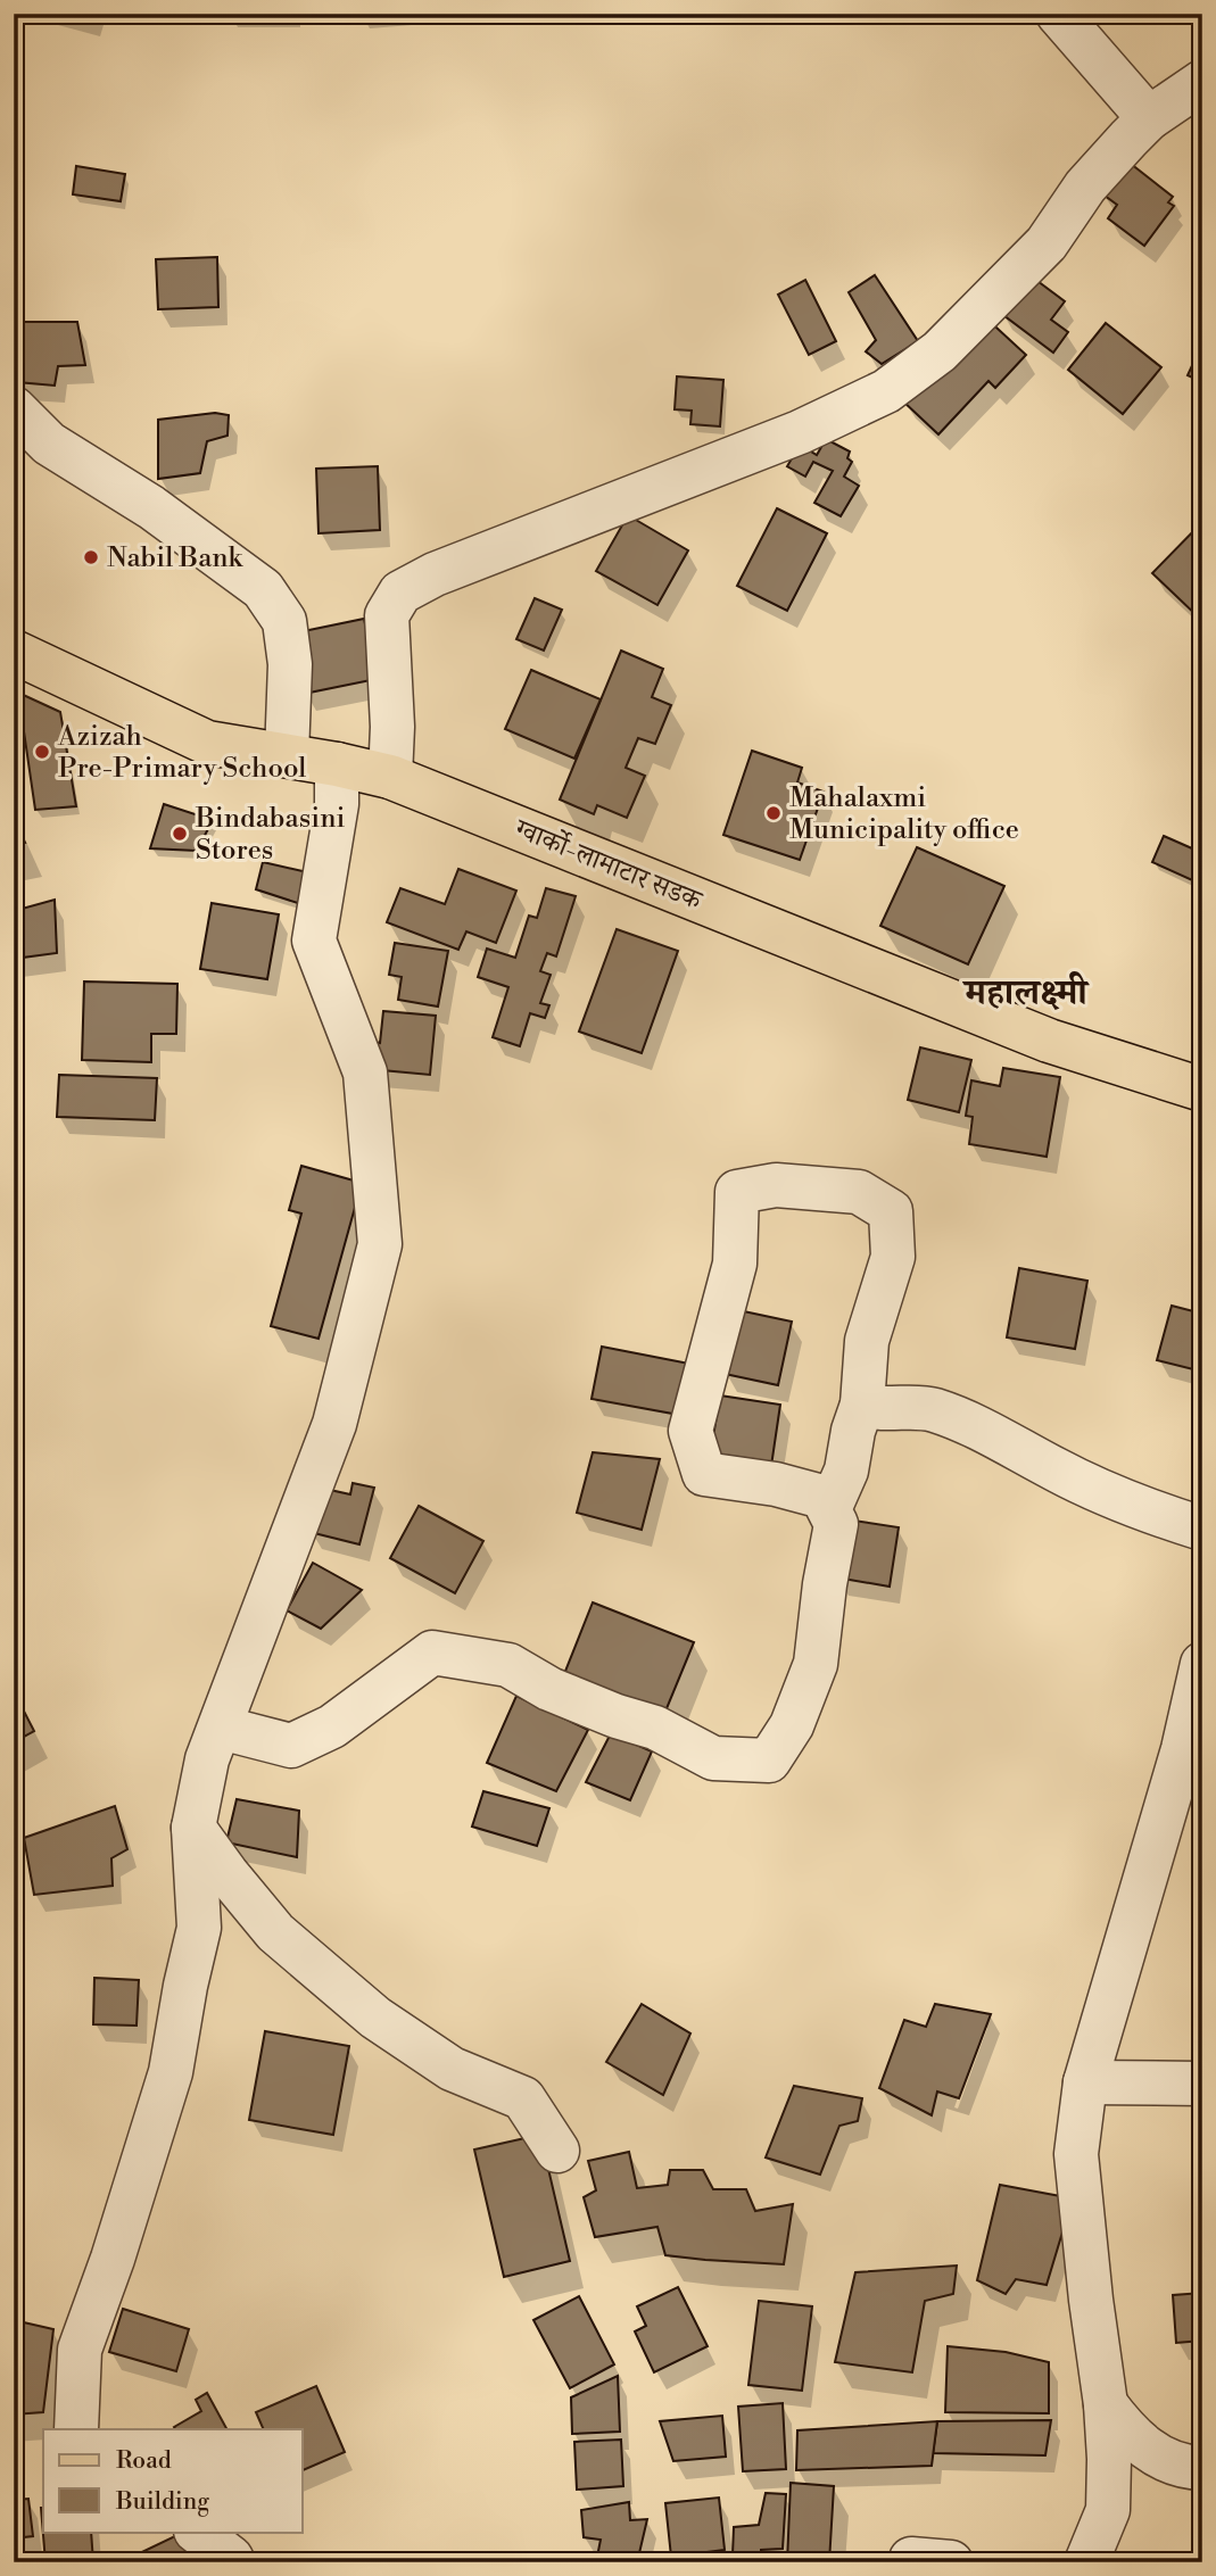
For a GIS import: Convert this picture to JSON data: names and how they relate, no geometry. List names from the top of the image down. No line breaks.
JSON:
{"streets":{"main road":["ग्वार्को-लामाटार सडक"]},"districts":["महालक्ष्मी"],"places":["Nabil Bank","Azizah Pre-Primary School","Mahalaxmi Municipality office","Bindabasini Stores"],"legend":["Road","Building"]}
